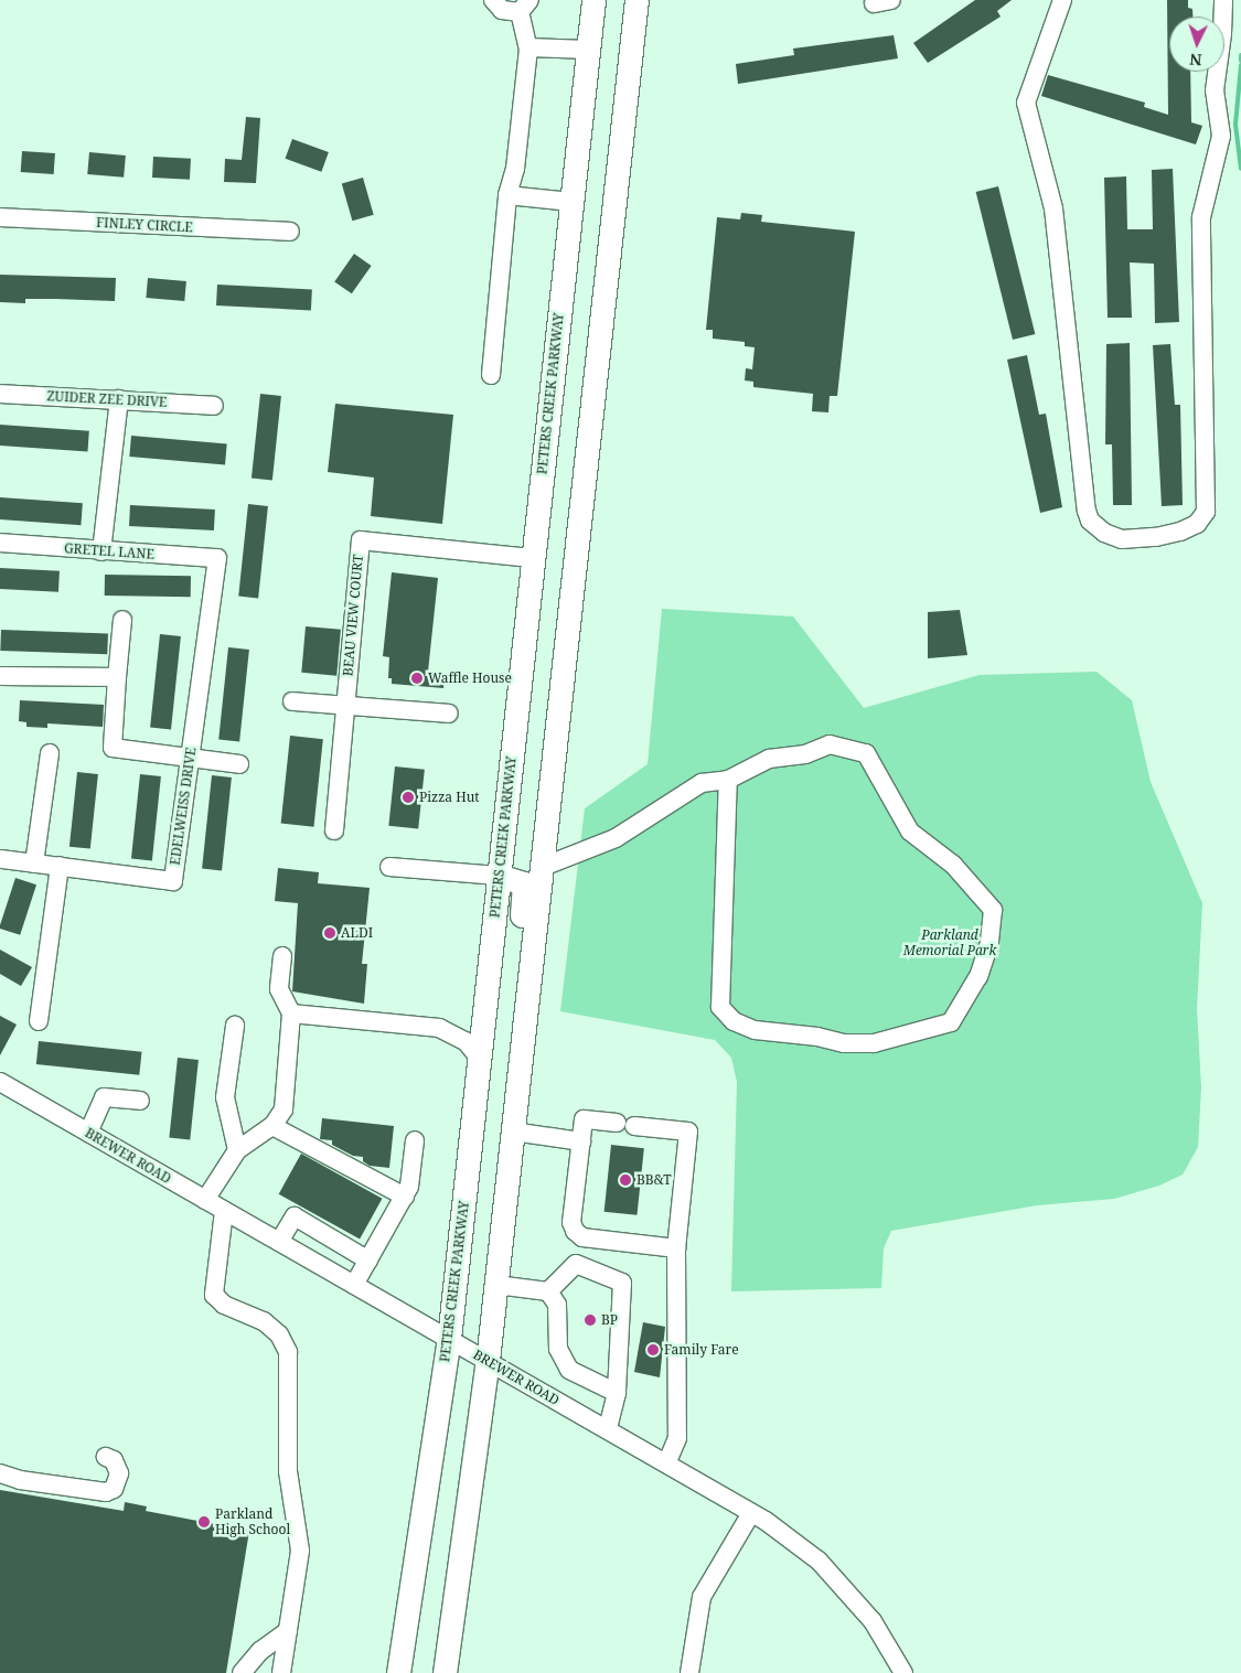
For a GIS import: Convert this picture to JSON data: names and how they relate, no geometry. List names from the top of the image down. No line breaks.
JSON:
{"streets":{"main road":["PETERS CREEK PARKWAY"],"street":["FINLEY CIRCLE","ZUIDER ZEE DRIVE","GRETEL LANE","BEAU VIEW COURT","EDELWEISS DRIVE","BREWER ROAD"]},"crossings":[["PETERS CREEK PARKWAY","BEAU VIEW COURT"],["PETERS CREEK PARKWAY","BREWER ROAD"],["GRETEL LANE","EDELWEISS DRIVE"]],"parks":["Parkland Memorial Park"],"places":["Waffle House","Pizza Hut","ALDI","BB&T","BP","Family Fare","Parkland High School"],"north":"bottom"}
